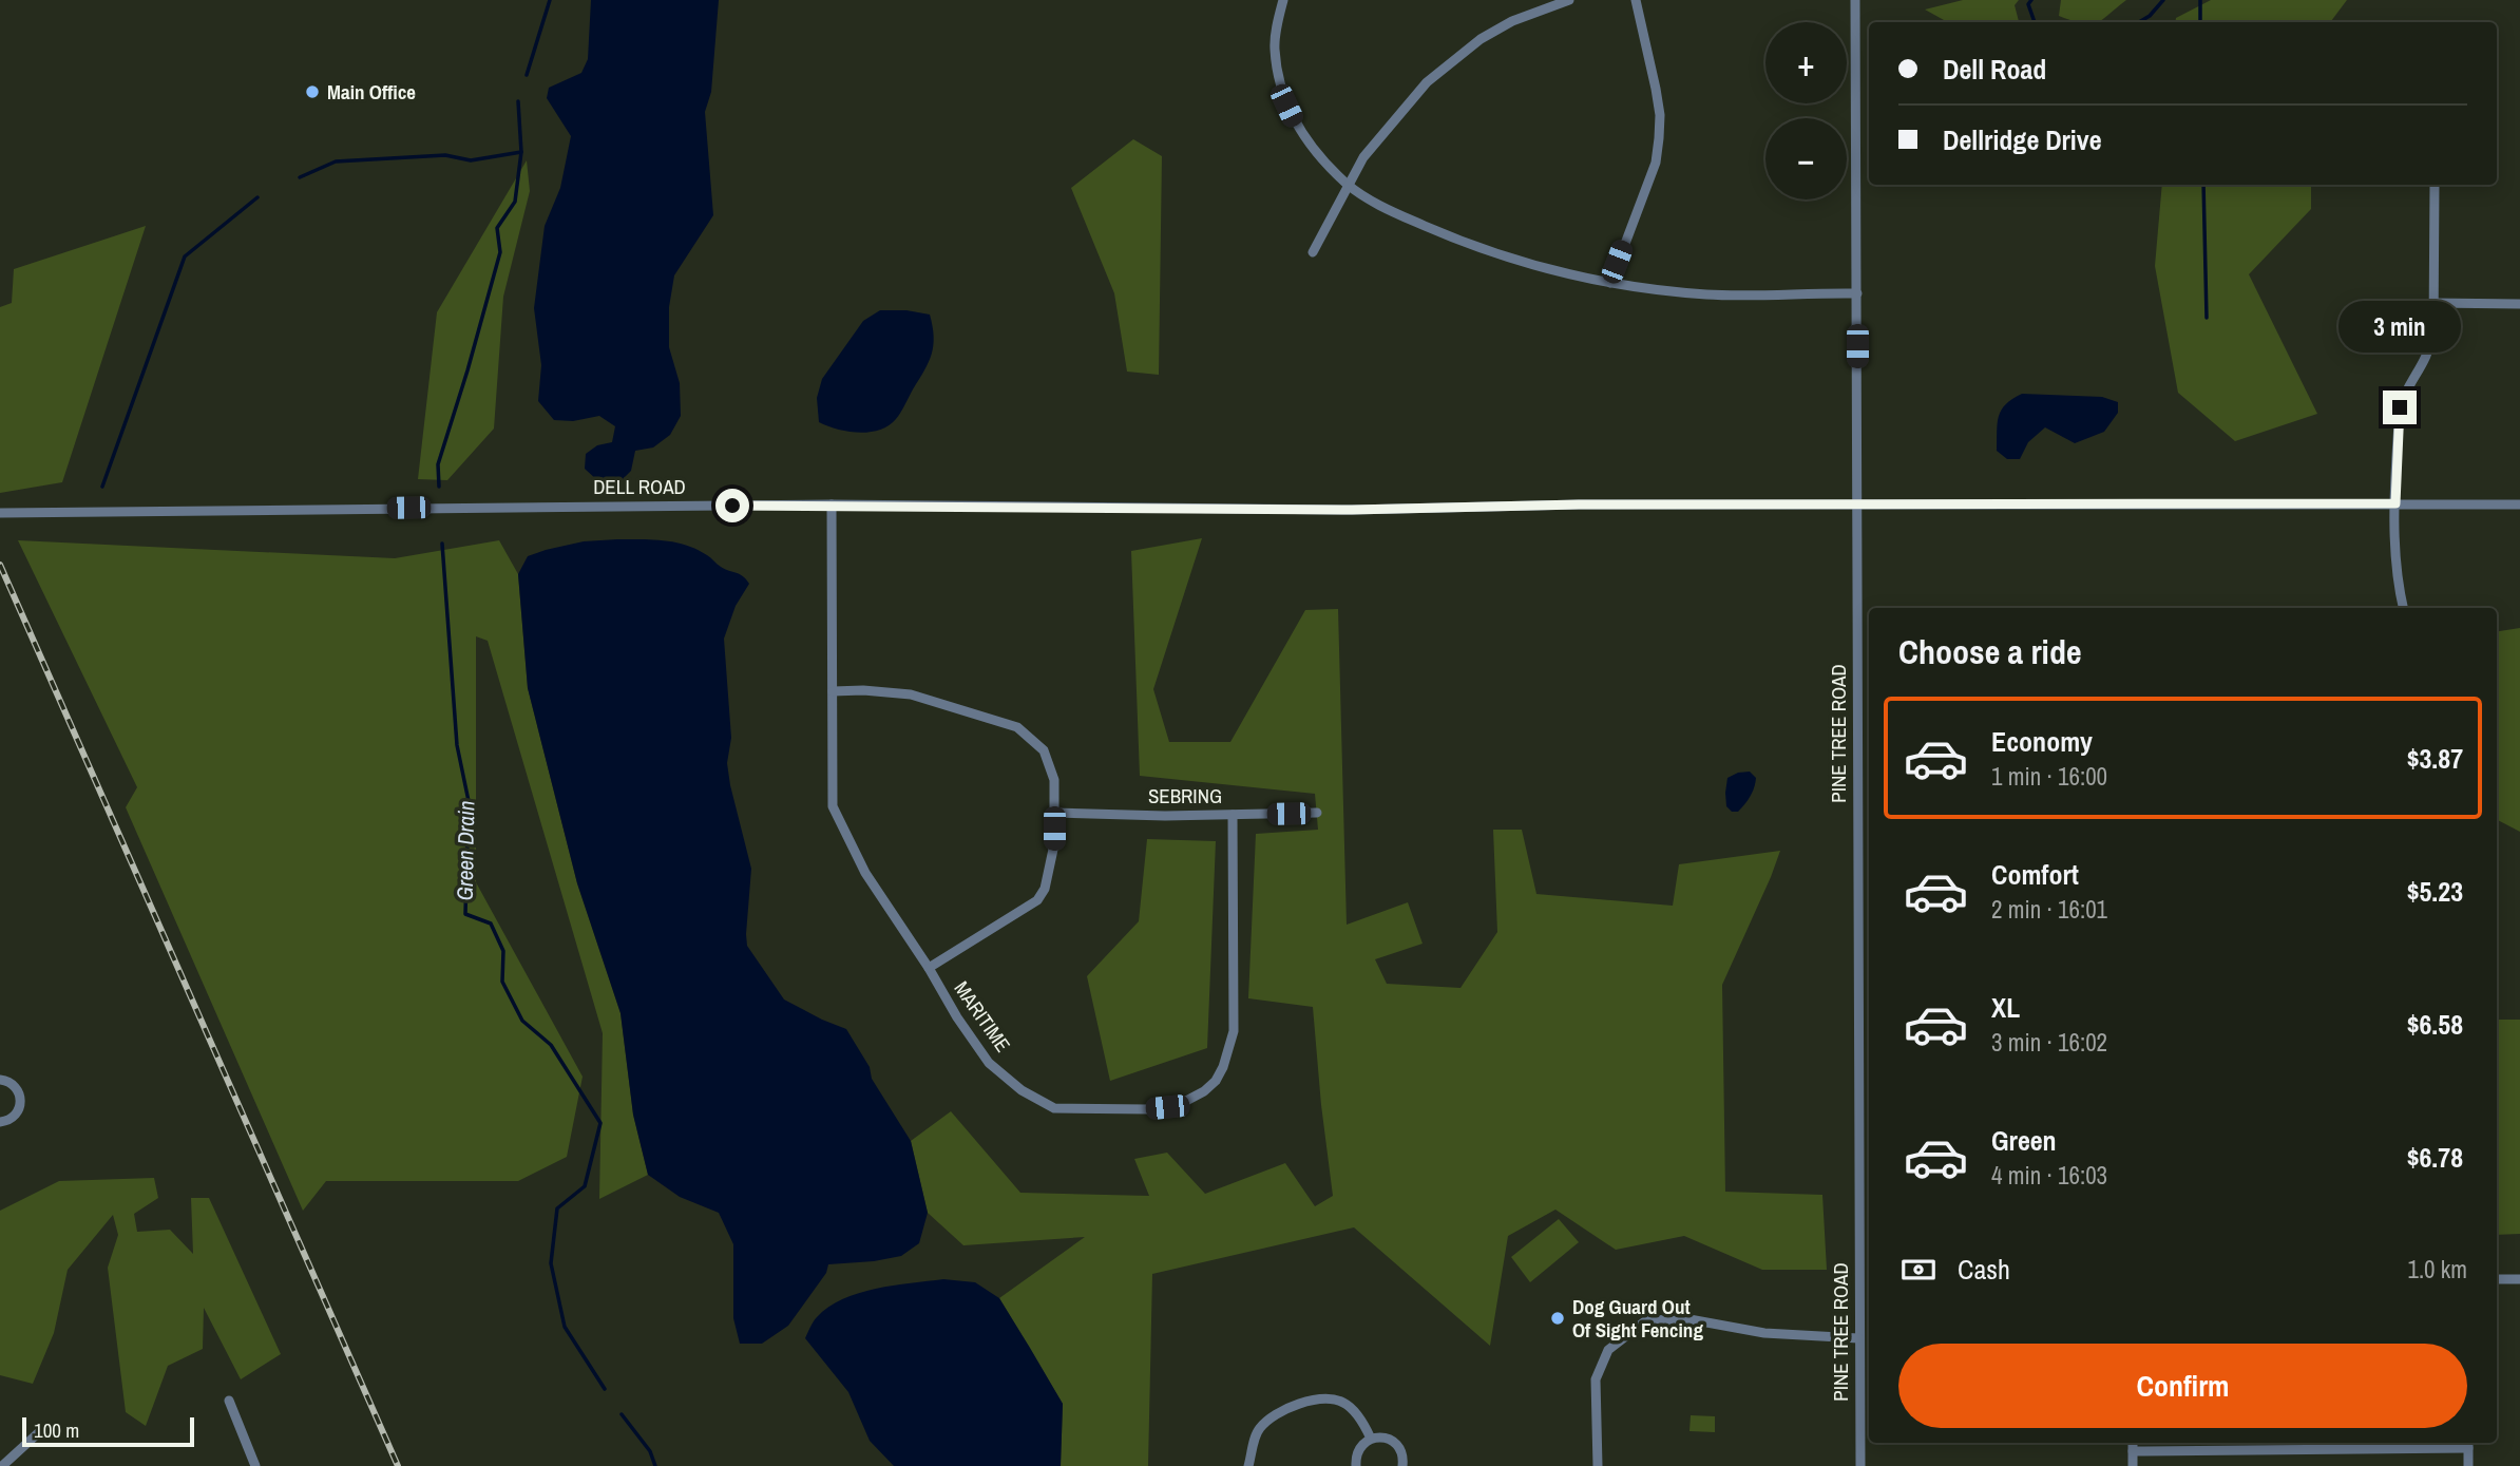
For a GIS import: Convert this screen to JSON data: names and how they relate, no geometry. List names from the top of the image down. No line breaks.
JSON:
{"streets":{"street":["DELL ROAD","PINE TREE ROAD","SEBRING","MARITIME"]},"crossings":[["DELL ROAD","PINE TREE ROAD"],["DELL ROAD","MARITIME"],["SEBRING","MARITIME"]],"water":["Green Drain"],"places":["Main Office","Dog Guard Out Of Sight Fencing"],"scale_bar":"100 m","page":{"map_buttons":["+","−"],"banner":["Dell Road","Dellridge Drive"],"bubble":"3 min","heading":"Choose a ride","list":[{"name":"Economy","note":"1 min · 16:00","value":"$3.87"},{"name":"Comfort","note":"2 min · 16:01","value":"$5.23"},{"name":"XL","note":"3 min · 16:02","value":"$6.58"},{"name":"Green","note":"4 min · 16:03","value":"$6.78"}],"pay":["Cash","1.0 km"],"buttons":"Confirm","scale":"100 m"}}
